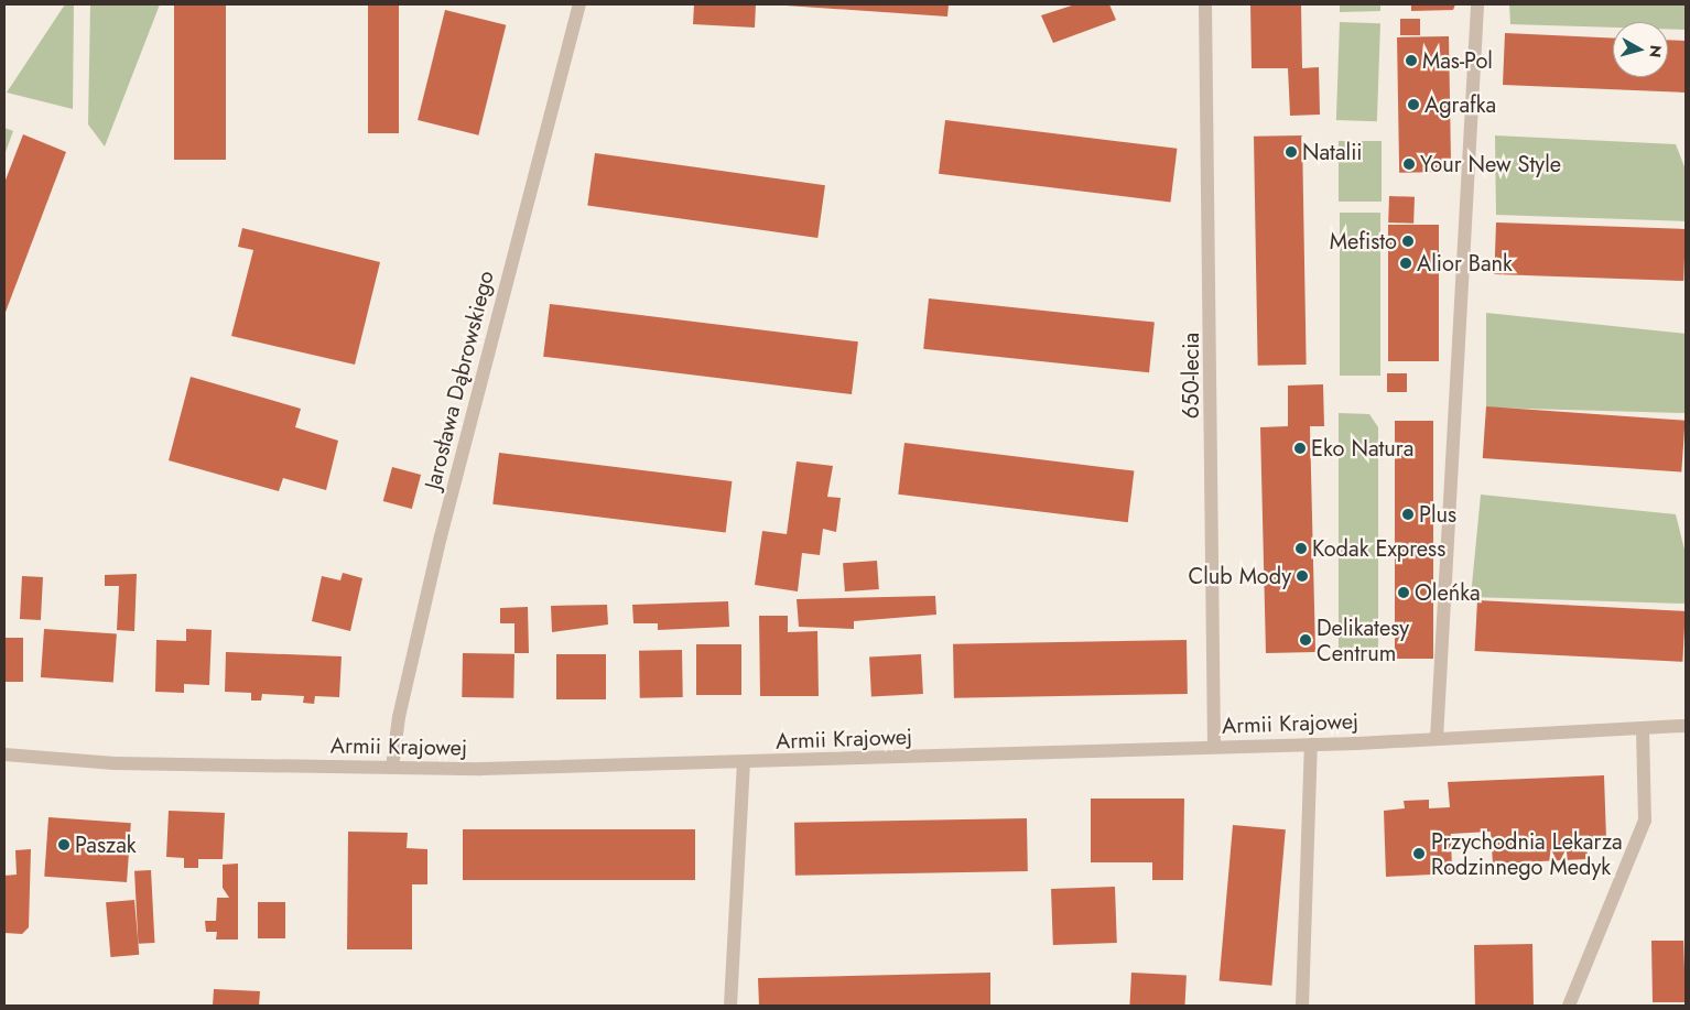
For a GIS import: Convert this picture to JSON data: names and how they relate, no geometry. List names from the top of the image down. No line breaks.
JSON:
{"streets":{"street":["650-lecia","Jarosława Dąbrowskiego","Armii Krajowej"]},"crossings":[["650-lecia","Armii Krajowej"],["Jarosława Dąbrowskiego","Armii Krajowej"]],"places":["Mas-Pol","Agrafka","Natalii","Your New Style","Mefisto","Alior Bank","Eko Natura","Plus","Kodak Express","Club Mody","Oleńka","Delikatesy Centrum","Paszak","Przychodnia Lekarza Rodzinnego Medyk"],"north":"right"}
